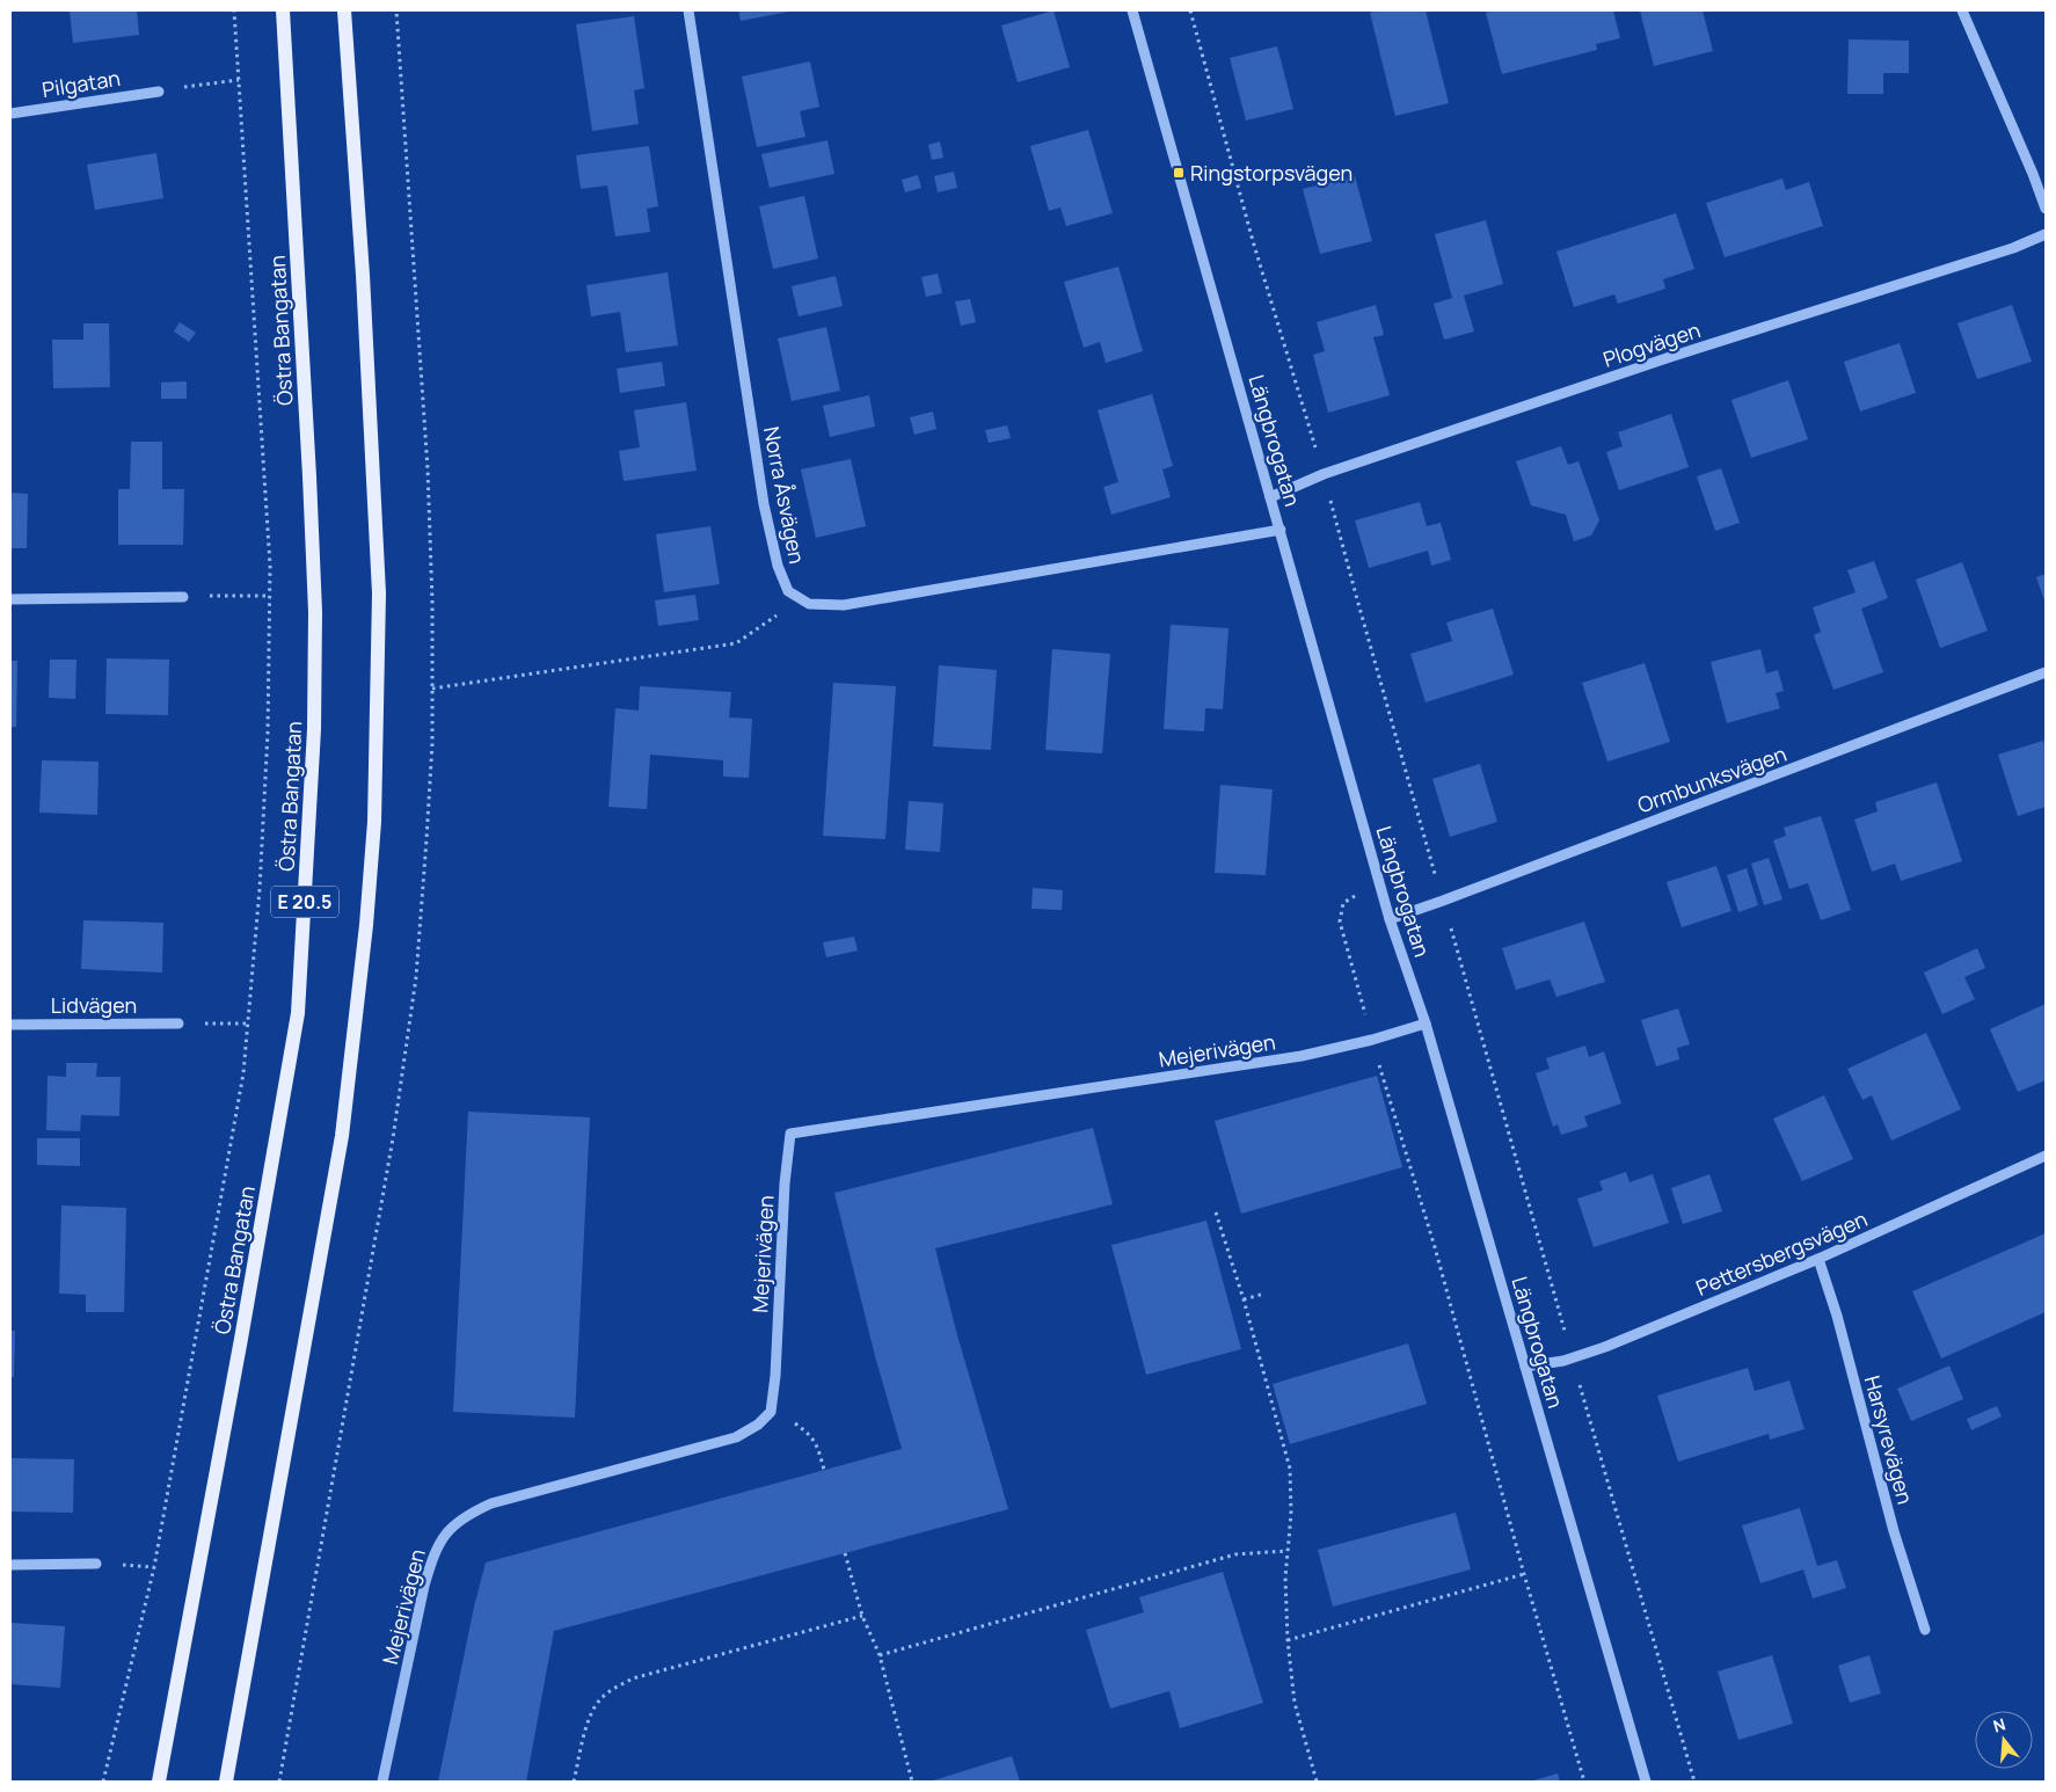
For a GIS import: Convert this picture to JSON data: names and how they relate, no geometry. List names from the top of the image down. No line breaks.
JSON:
{"streets":{"main road":["Östra Bangatan","E 20.5"],"street":["Pilgatan","Plogvägen","Längbrogatan","Norra Åsvägen","Ormbunksvägen","Lidvägen","Mejerivägen","Pettersbergsvägen","Harsyrevägen"]},"crossings":[["Plogvägen","Längbrogatan"],["Längbrogatan","Ormbunksvägen"],["Längbrogatan","Mejerivägen"],["Längbrogatan","Pettersbergsvägen"],["Pettersbergsvägen","Harsyrevägen"]],"places":{"transit":["Ringstorpsvägen"]},"north":"top"}
